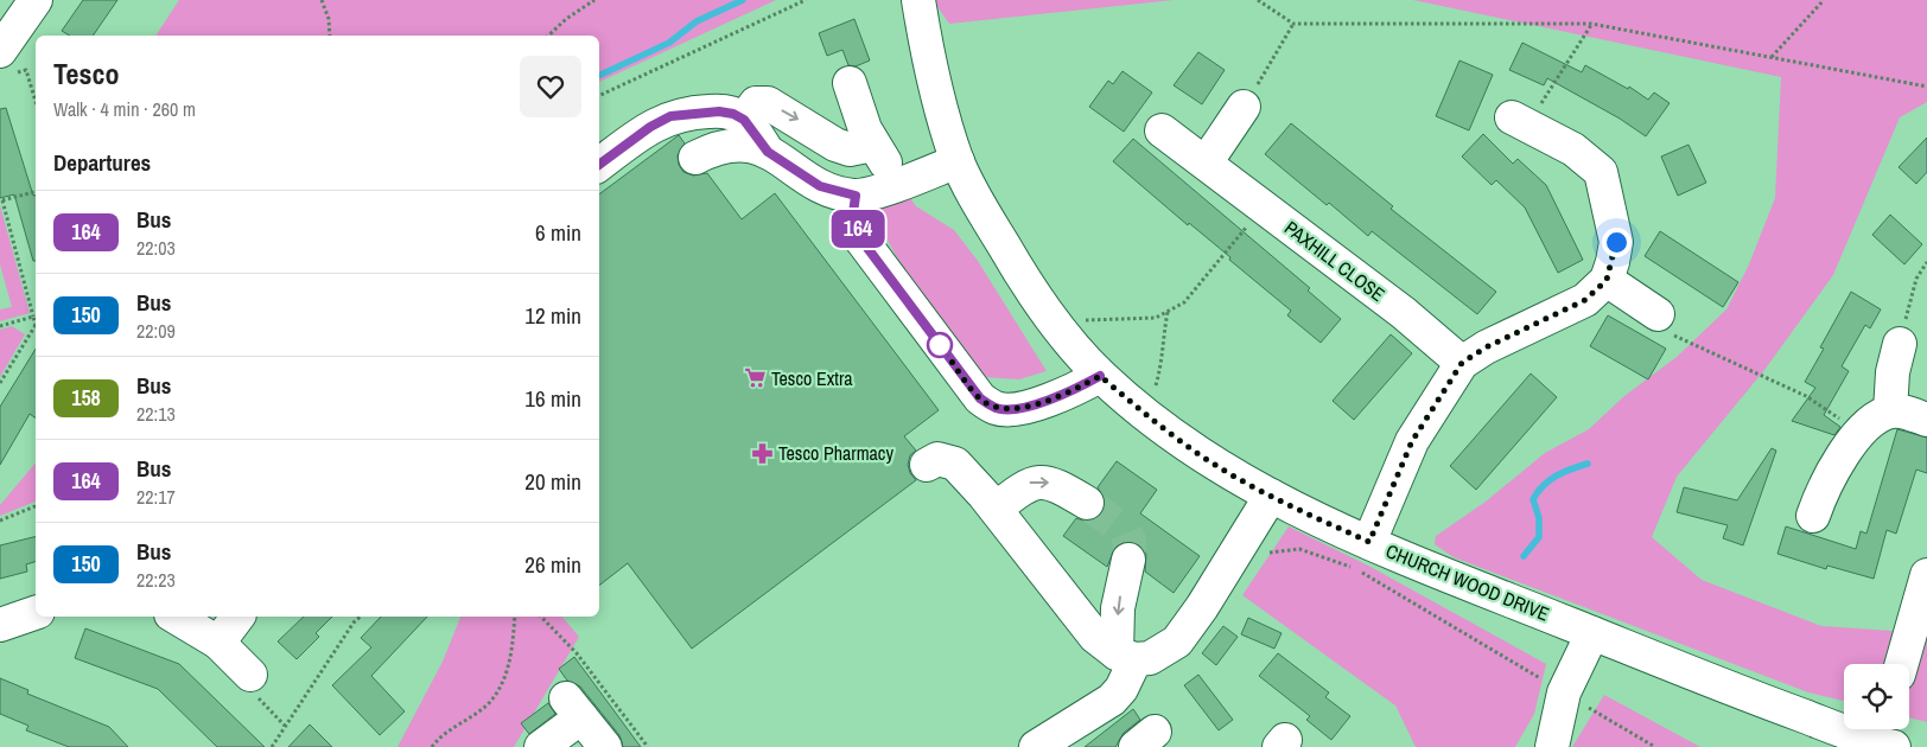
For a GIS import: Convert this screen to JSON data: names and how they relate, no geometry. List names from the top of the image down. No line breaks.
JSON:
{"streets":{"street":["PAXHILL CLOSE","CHURCH WOOD DRIVE"]},"places":{"supermarket":["Tesco Extra"],"pharmacy":["Tesco Pharmacy"]},"lines":["bus line 164"],"page":{"on_map":"164","heading":[["Tesco","Walk · 4 min · 260 m"],"Departures"],"list":[{"mark":"164","name":"Bus","note":"22:03","value":"6 min"},{"mark":"150","name":"Bus","note":"22:09","value":"12 min"},{"mark":"158","name":"Bus","note":"22:13","value":"16 min"},{"mark":"164","name":"Bus","note":"22:17","value":"20 min"},{"mark":"150","name":"Bus","note":"22:23","value":"26 min"}]}}
